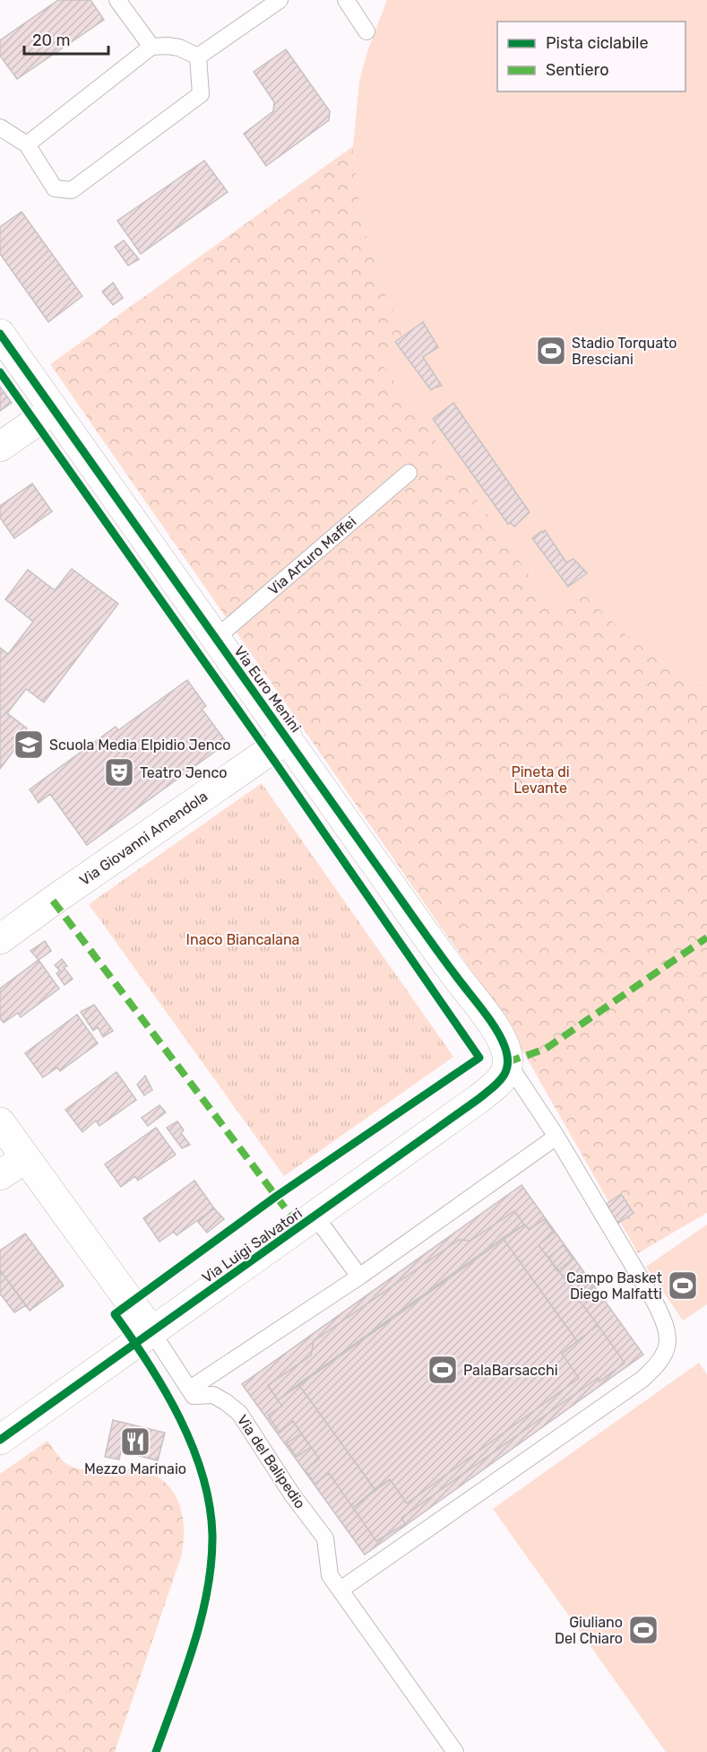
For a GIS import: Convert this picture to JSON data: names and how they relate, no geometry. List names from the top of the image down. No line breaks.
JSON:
{"streets":{"street":["Via Euro Menini","Via Giovanni Amendola","Via Luigi Salvatori"],"lane":["Via Arturo Maffei","Via del Balipedio"]},"crossings":[["Via Arturo Maffei","Via Euro Menini"],["Via Euro Menini","Via Giovanni Amendola"],["Via Euro Menini","Via Luigi Salvatori"]],"parks":["Pineta di Levante","Inaco Biancalana"],"places":{"sports":["Stadio Torquato Bresciani","Campo Basket Diego Malfatti","PalaBarsacchi","Giuliano Del Chiaro"],"school or university":["Scuola Media Elpidio Jenco"],"theatre":["Teatro Jenco"],"restaurant":["Mezzo Marinaio"]},"legend":["Pista ciclabile","Sentiero"],"scale_bar":"20 m"}
